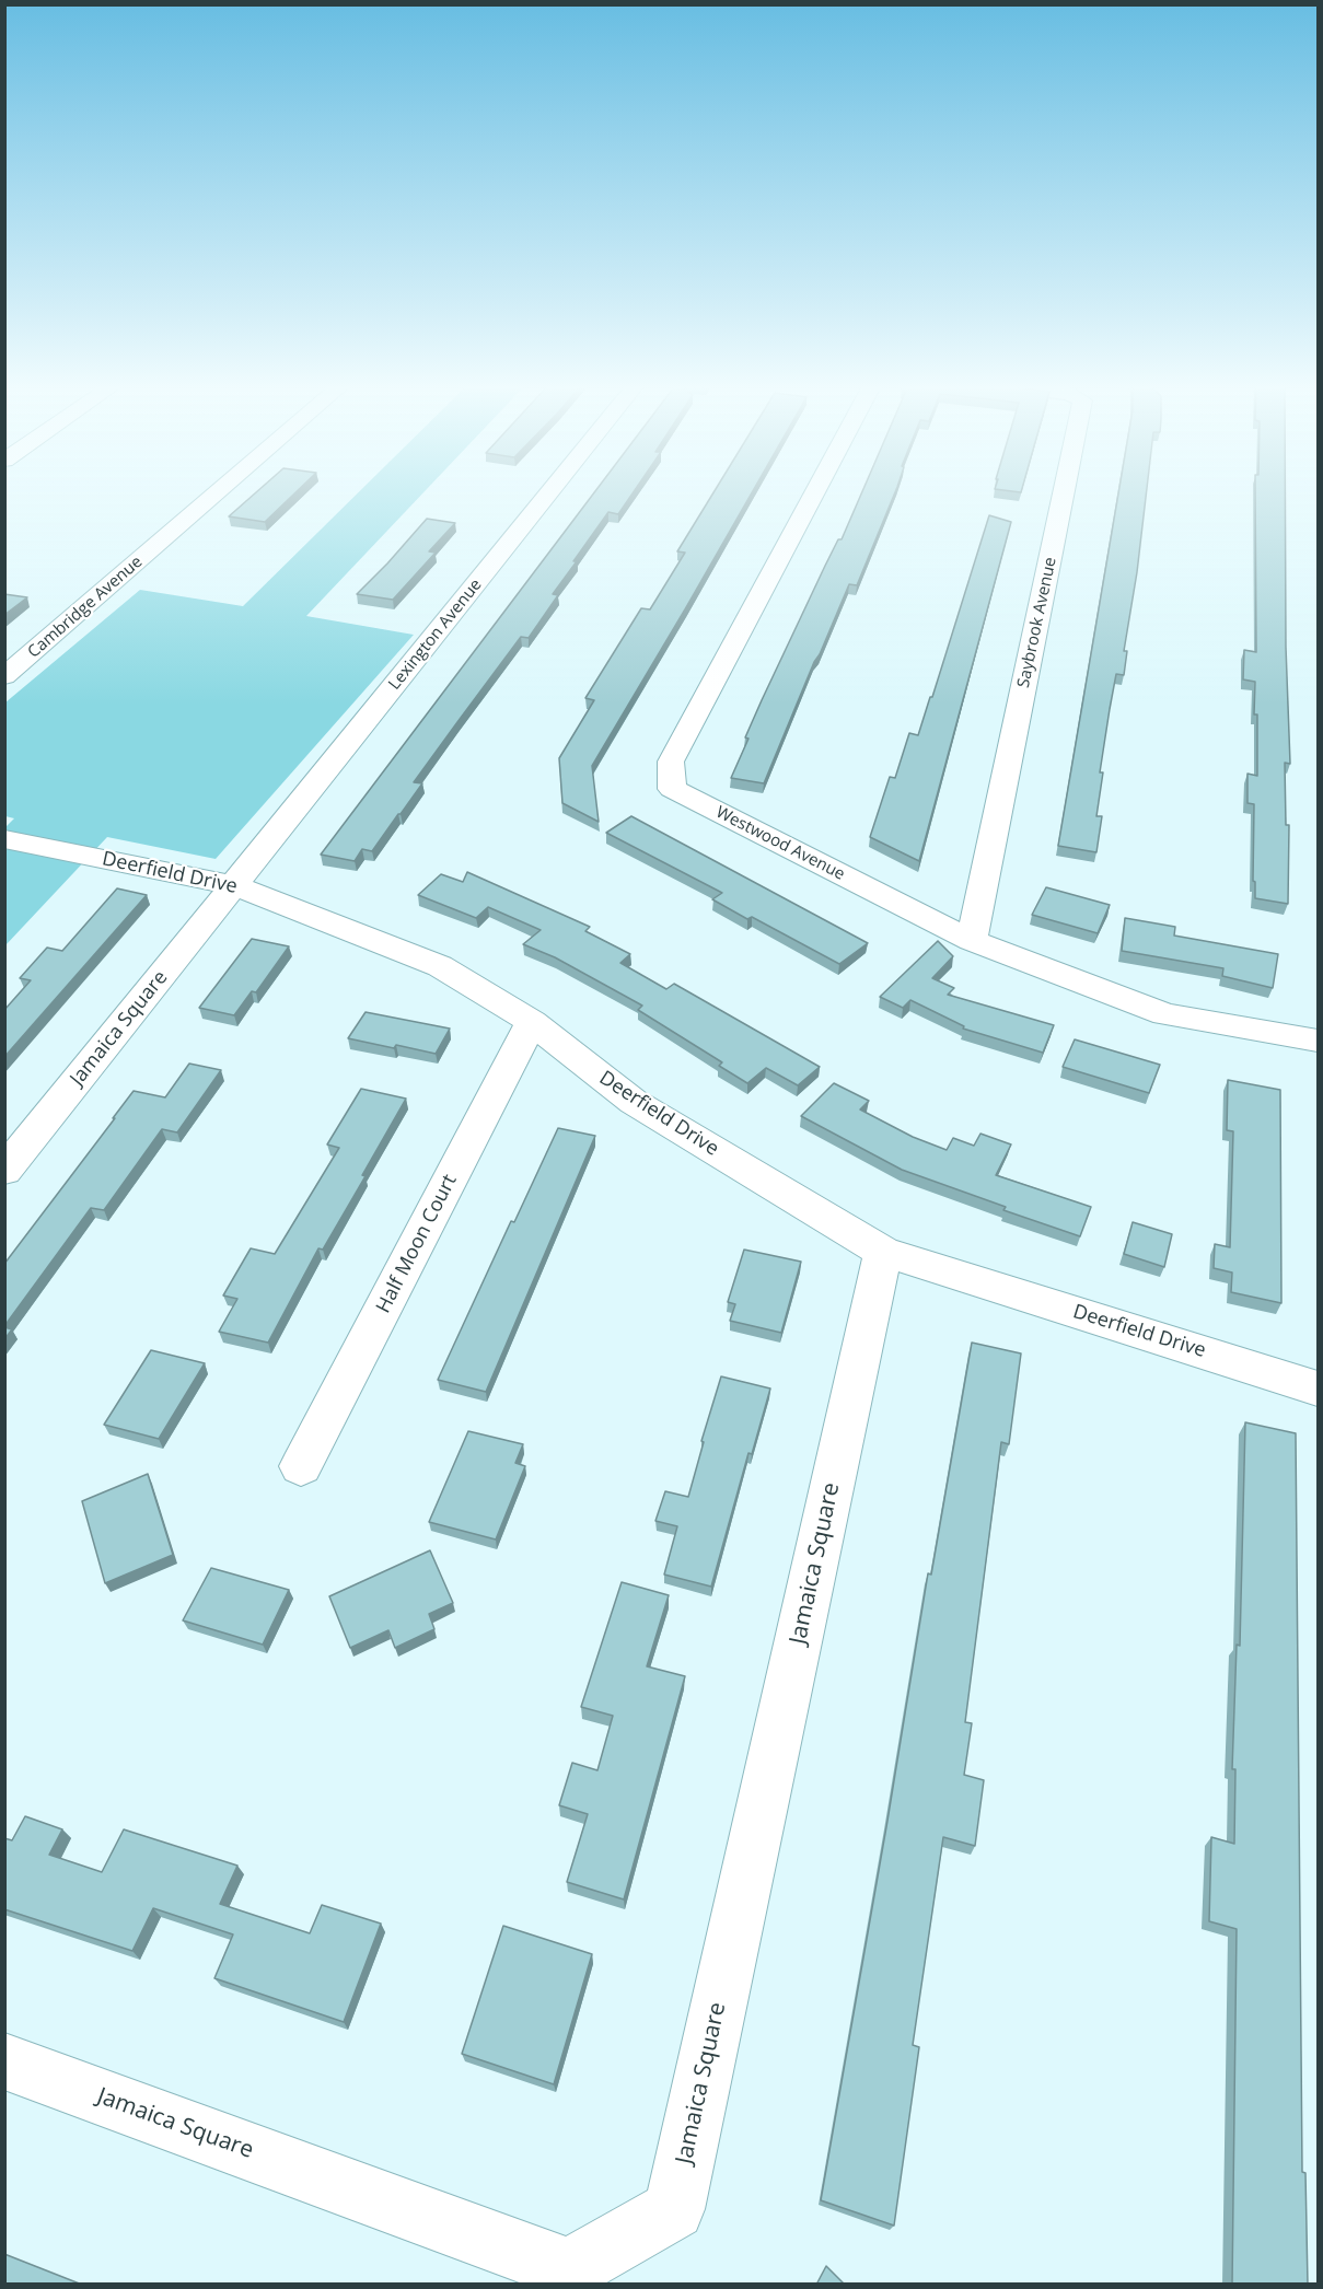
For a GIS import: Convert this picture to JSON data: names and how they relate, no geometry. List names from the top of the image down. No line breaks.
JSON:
{"streets":{"street":["Cambridge Avenue","Saybrook Avenue","Lexington Avenue","Westwood Avenue","Deerfield Drive","Jamaica Square","Half Moon Court"]},"crossings":[["Saybrook Avenue","Westwood Avenue"],["Lexington Avenue","Deerfield Drive"],["Lexington Avenue","Jamaica Square"],["Deerfield Drive","Jamaica Square"],["Deerfield Drive","Half Moon Court"]]}
